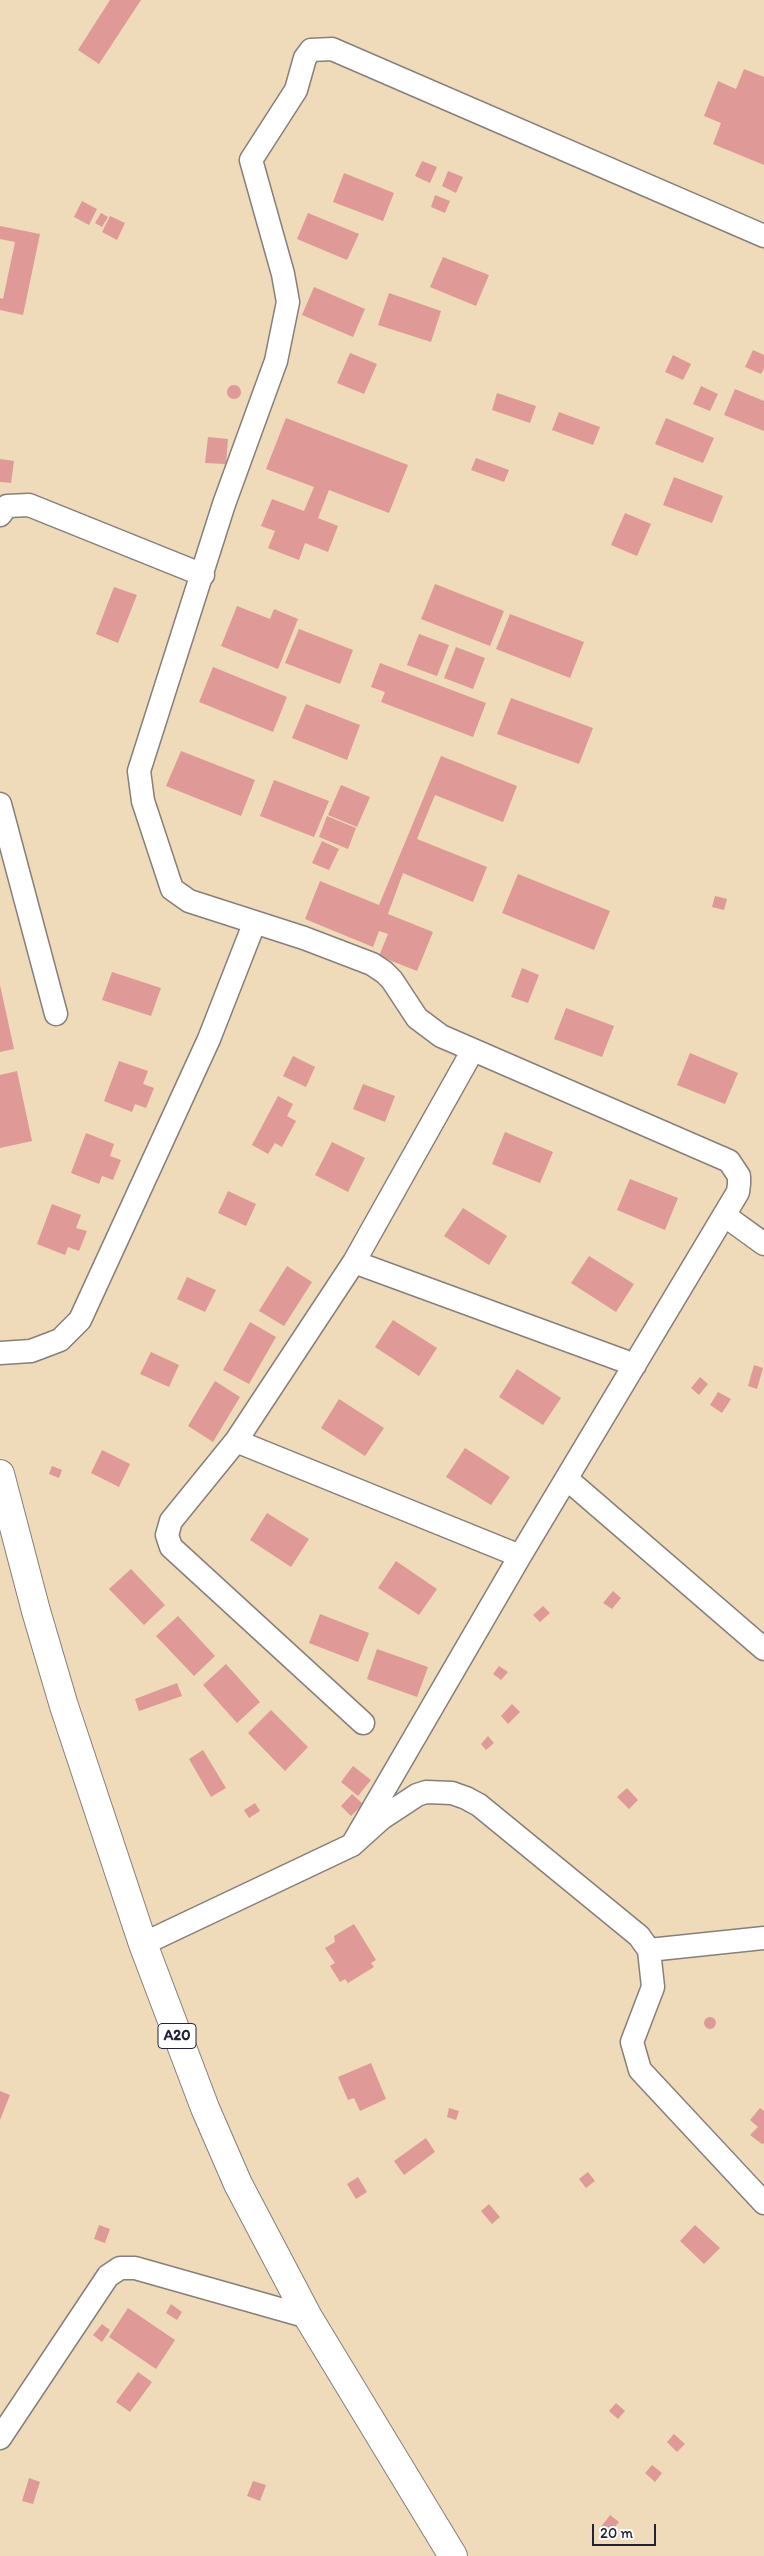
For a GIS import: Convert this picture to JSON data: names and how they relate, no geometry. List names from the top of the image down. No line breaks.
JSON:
{"streets":{"main road":["A20"]},"scale_bar":"20 m"}
